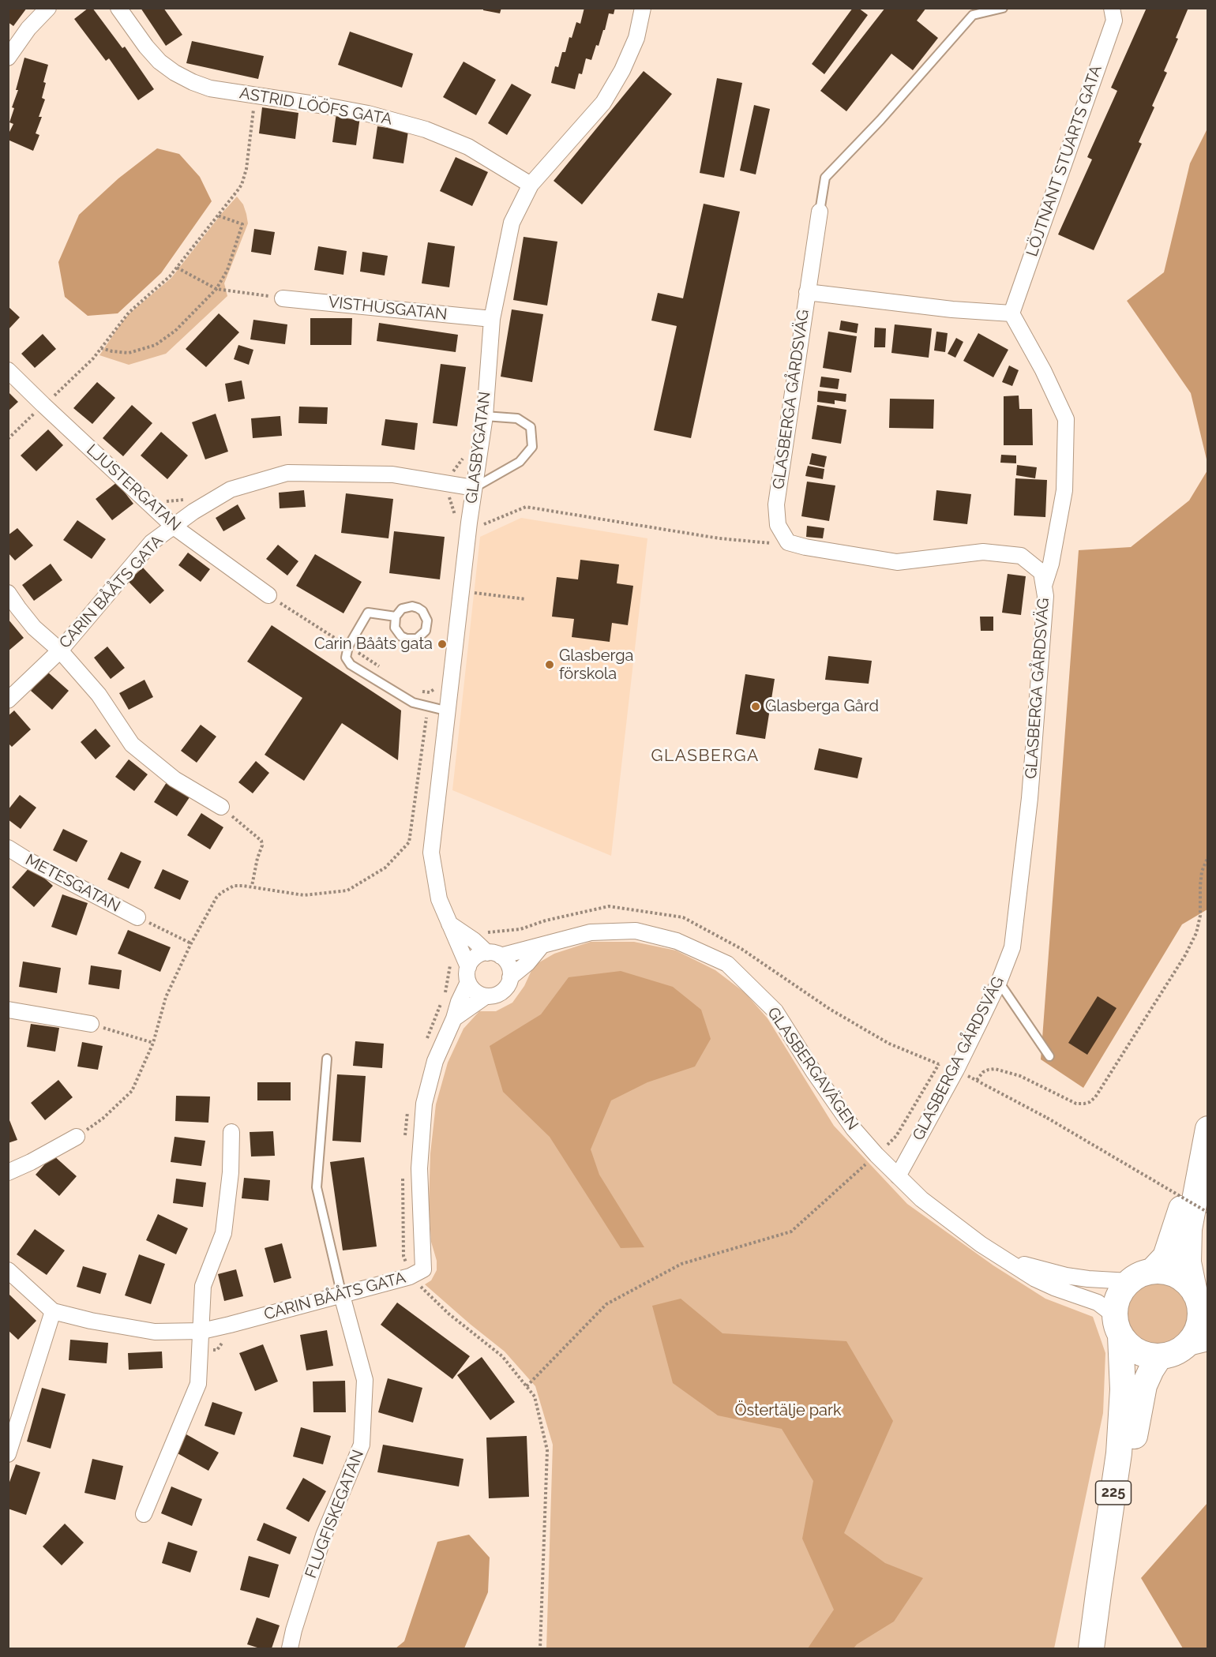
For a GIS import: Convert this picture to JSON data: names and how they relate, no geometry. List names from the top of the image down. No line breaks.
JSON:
{"streets":{"main road":["225"],"street":["ASTRID LÖÖFS GATA","LÖJTNANT STUARTS GATA","VISTHUSGATAN","GLASBERGA GÅRDSVÄG","GLASBYGATAN","LJUSTERGATAN","CARIN BÅÅTS GATA","METESGATAN","GLASBERGAVÄGEN","FLUGFISKEGATAN"]},"crossings":[["ASTRID LÖÖFS GATA","GLASBYGATAN"],["VISTHUSGATAN","GLASBYGATAN"],["GLASBERGA GÅRDSVÄG","GLASBERGAVÄGEN"],["GLASBYGATAN","CARIN BÅÅTS GATA"],["GLASBYGATAN","GLASBERGAVÄGEN"],["LJUSTERGATAN","CARIN BÅÅTS GATA"],["CARIN BÅÅTS GATA","GLASBERGAVÄGEN"],["CARIN BÅÅTS GATA","FLUGFISKEGATAN"],["GLASBERGAVÄGEN","225"]],"districts":["GLASBERGA"],"parks":["Östertälje park"],"places":["Carin Bååts gata","Glasberga förskola","Glasberga Gård"]}
